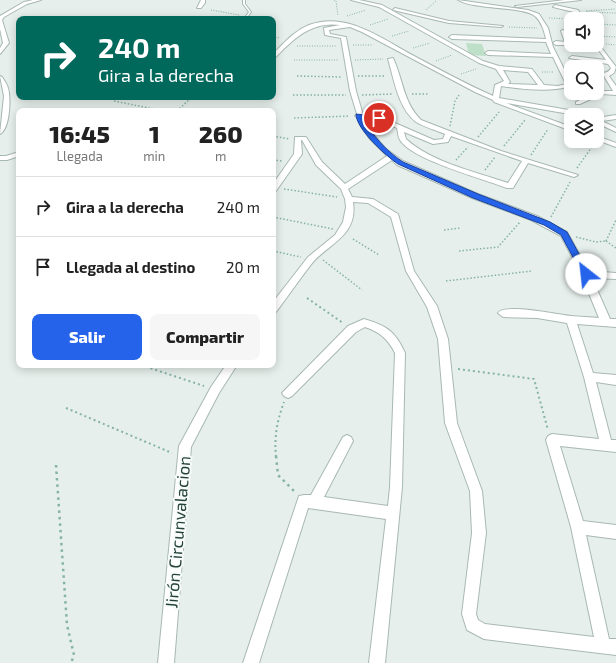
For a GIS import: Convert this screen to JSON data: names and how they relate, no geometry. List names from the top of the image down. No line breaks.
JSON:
{"streets":{"street":["Jirón Circunvalacion"]},"page":{"turn":["240 m","Gira a la derecha"],"eta":["16:45","Llegada","1","min","260","m"],"list":[{"name":"Gira a la derecha","value":"240 m"},{"name":"Llegada al destino","value":"20 m"}],"buttons":["Salir","Compartir"]}}
